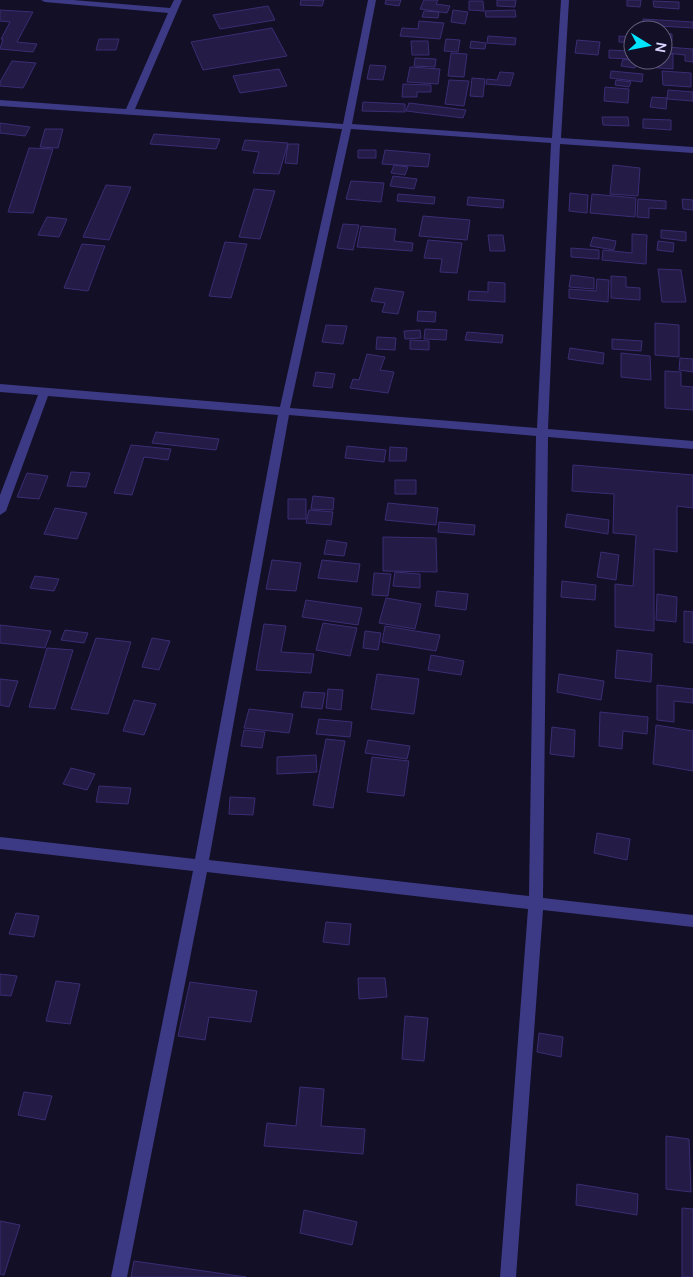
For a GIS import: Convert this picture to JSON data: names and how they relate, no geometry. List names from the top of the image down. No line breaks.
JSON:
{"north":"right"}
